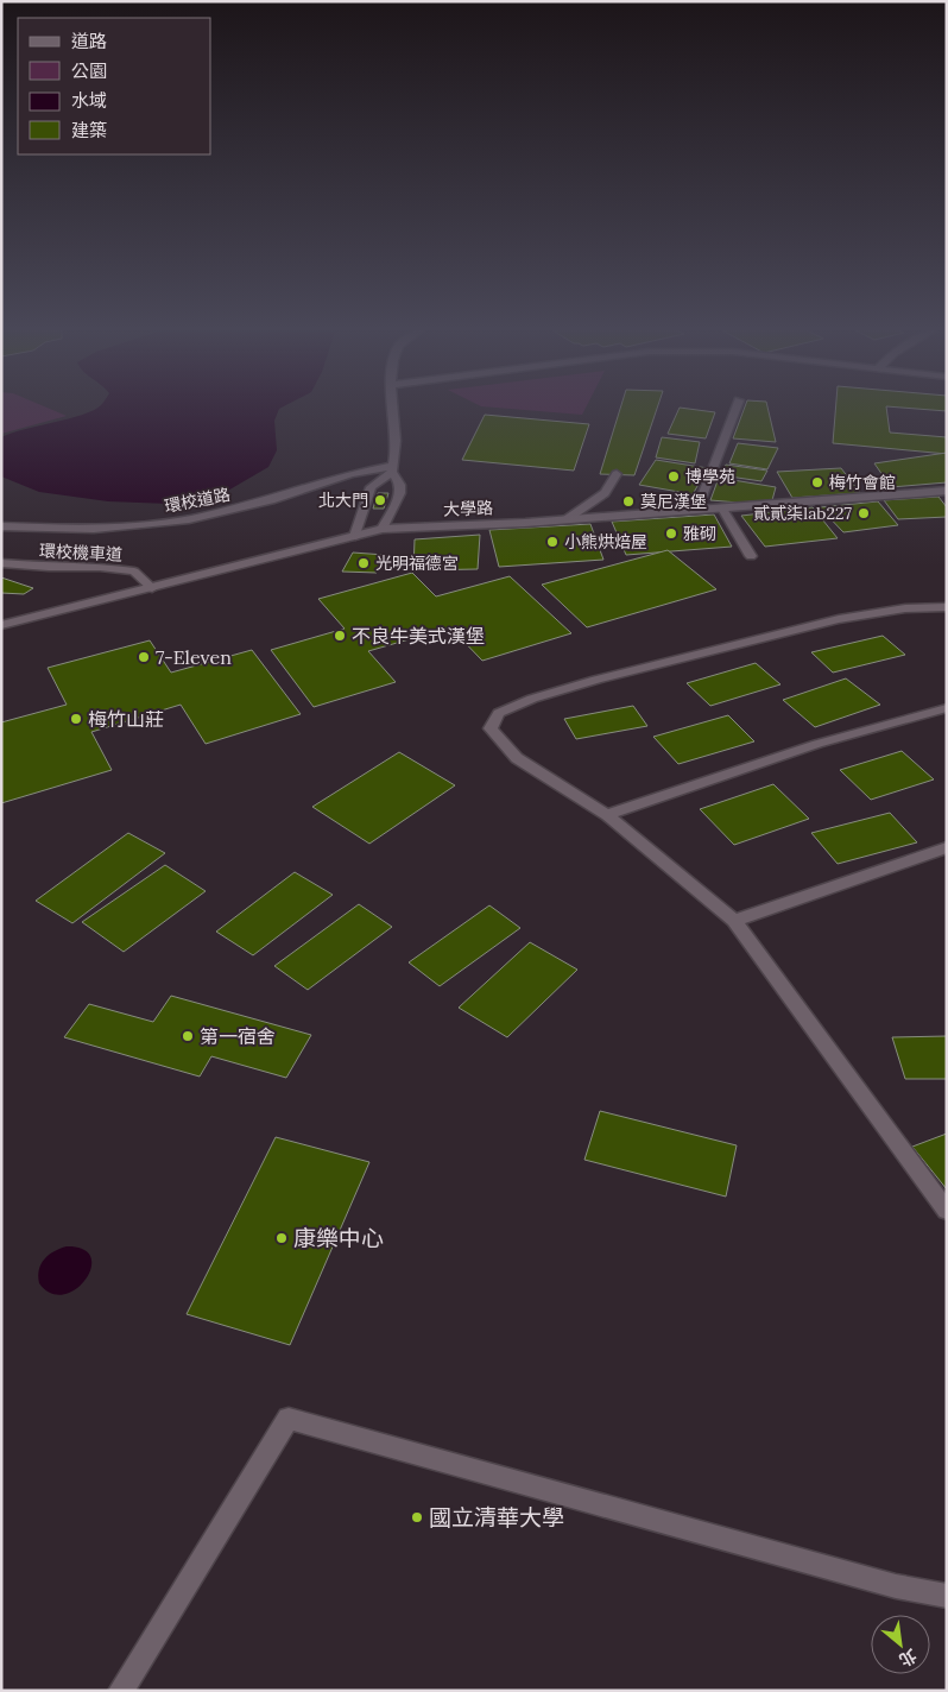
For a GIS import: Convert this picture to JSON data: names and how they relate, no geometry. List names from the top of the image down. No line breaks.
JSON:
{"streets":{"street":["環校道路","大學路","環校機車道"]},"crossings":[["大學路","環校機車道"]],"places":["博學苑","梅竹會館","北大門","莫尼漢堡","貳貳柒lab227","雅砌","小熊烘焙屋","光明福德宮","不良牛美式漢堡","7-Eleven","梅竹山莊","第一宿舍","康樂中心","國立清華大學"],"legend":["道路","公園","水域","建築"],"north":"bottom right"}
